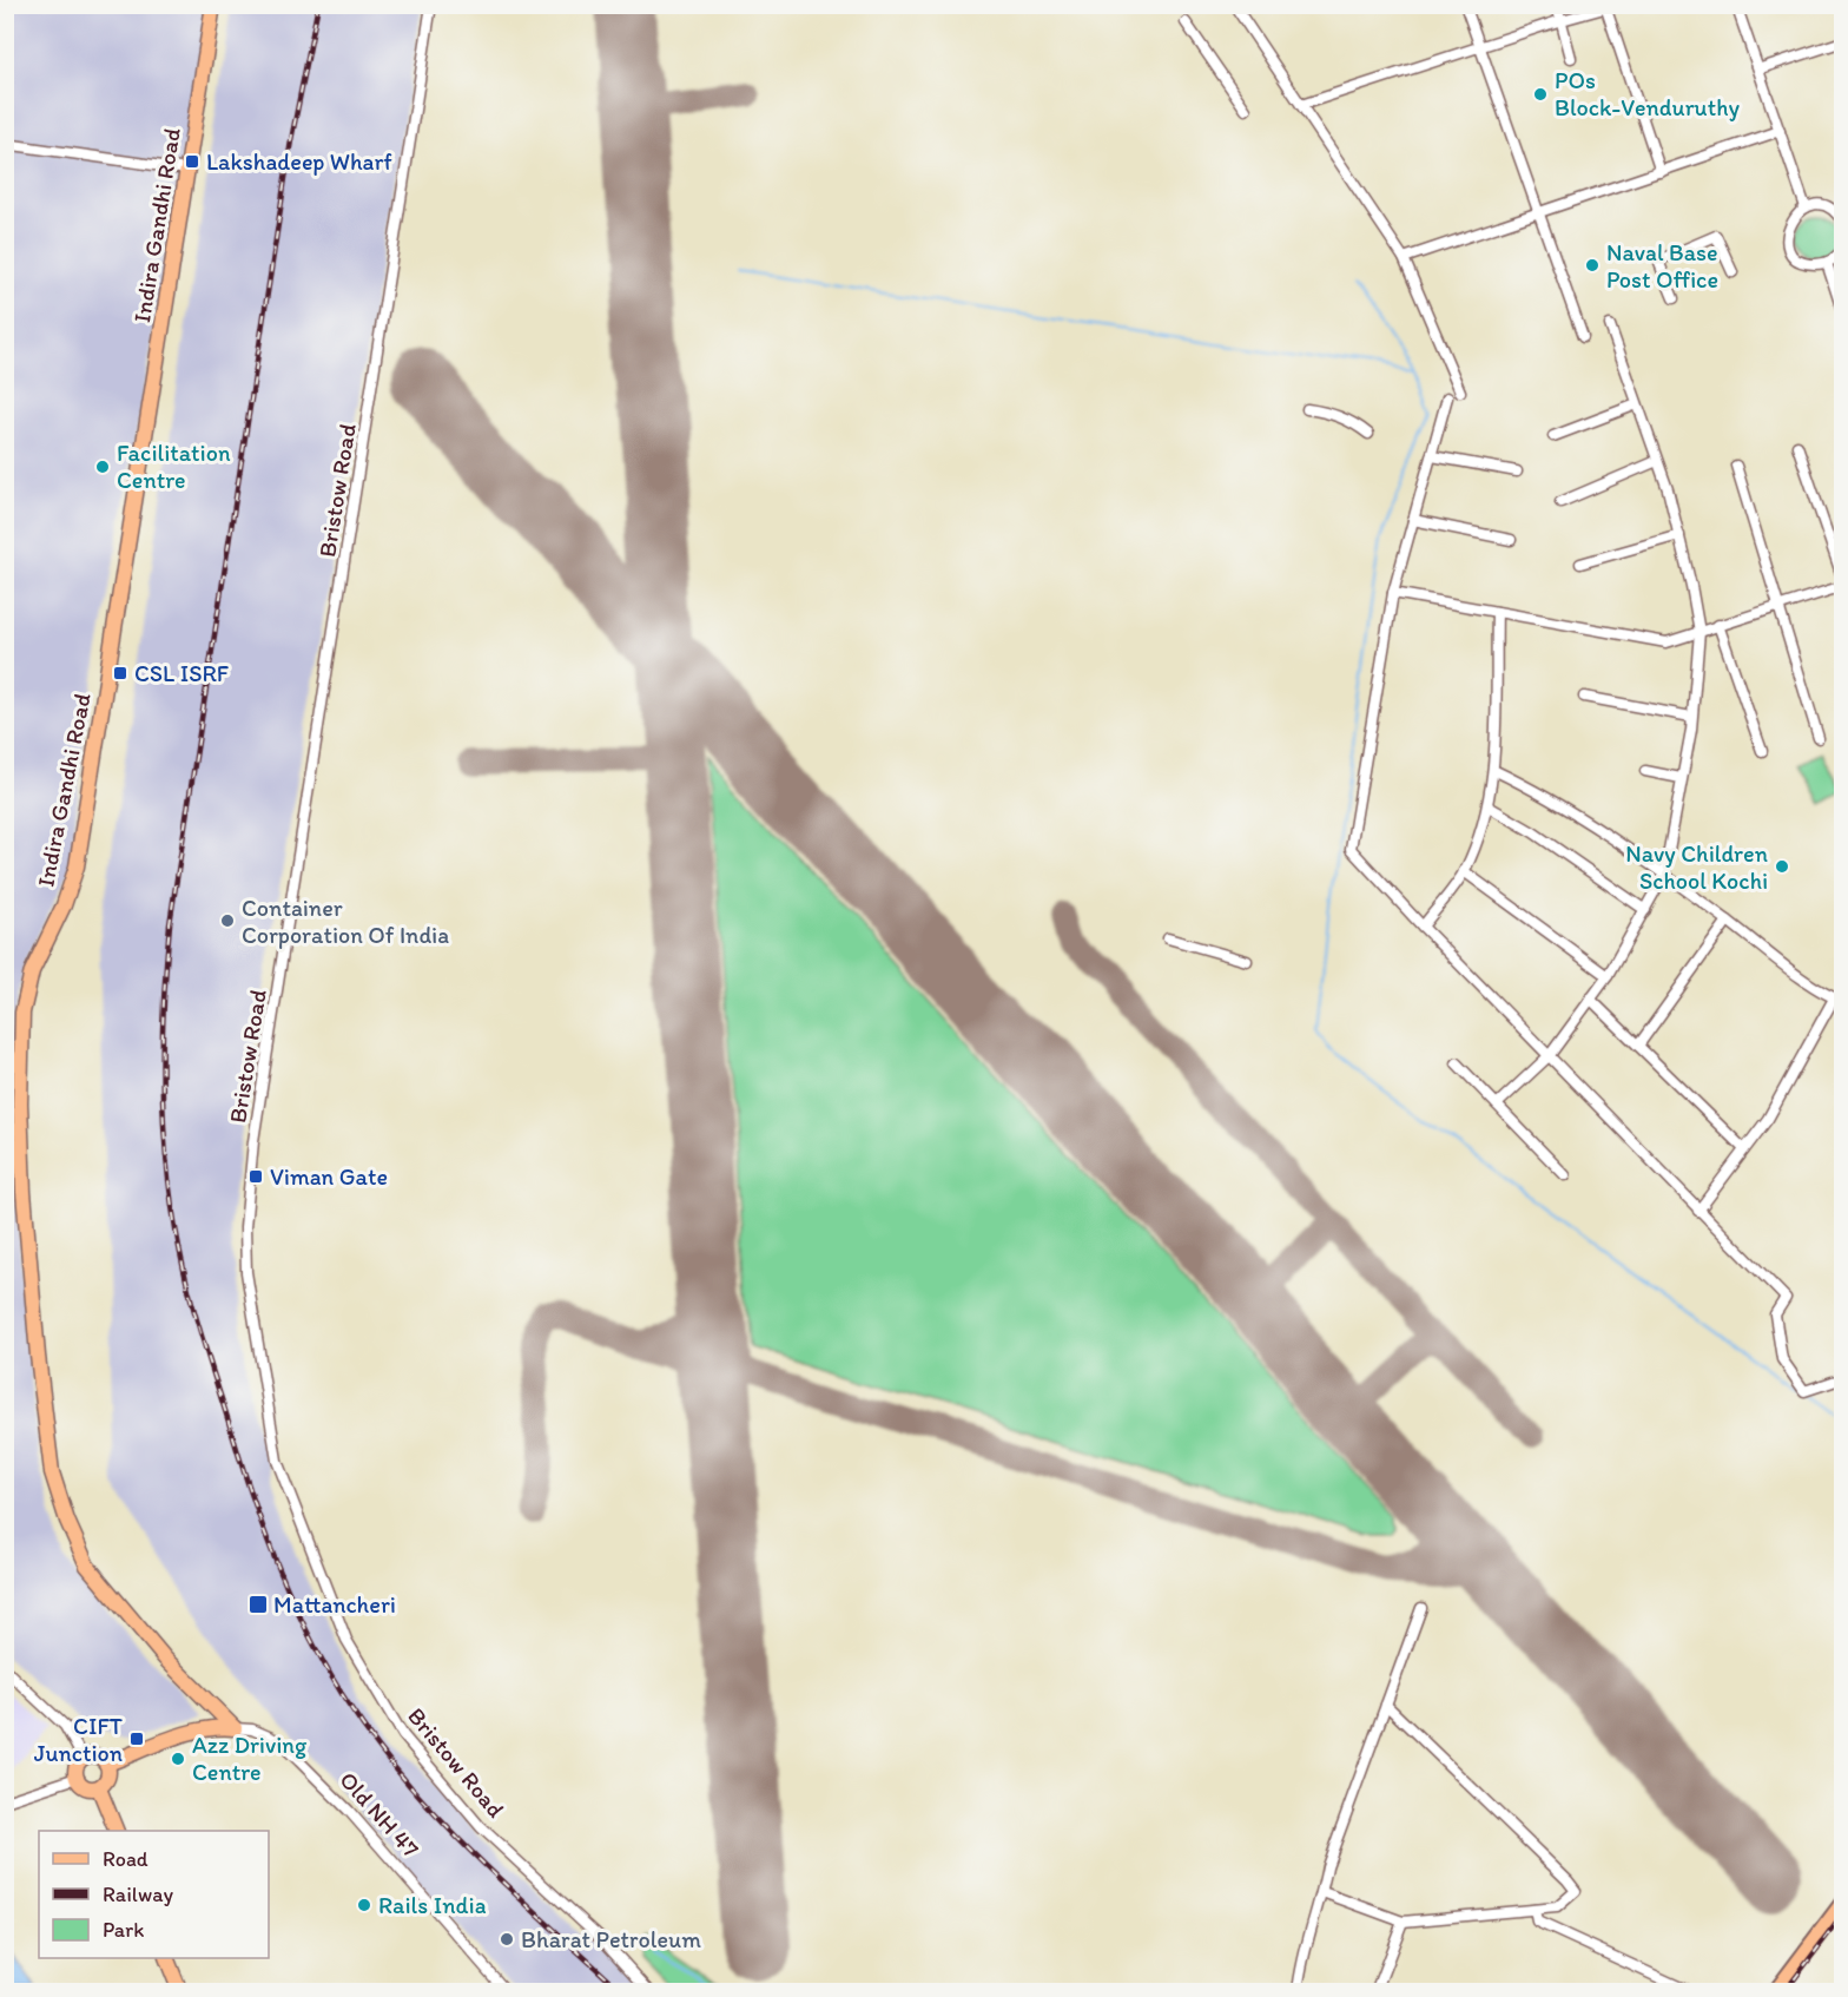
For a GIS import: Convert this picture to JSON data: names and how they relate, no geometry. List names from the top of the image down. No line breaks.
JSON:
{"streets":{"highway":["Indira Gandhi Road","Old NH 47"],"street":["Bristow Road"]},"crossings":[["Indira Gandhi Road","Old NH 47"]],"places":{"other":["POs Block-Venduruthy","Naval Base Post Office","Facilitation Centre","Navy Children School Kochi","Container Corporation Of India","Azz Driving Centre","Rails India","Bharat Petroleum"],"transit":["Lakshadeep Wharf","CSL ISRF","Viman Gate","Mattancheri","CIFT Junction"]},"legend":["Road","Railway","Park"]}
